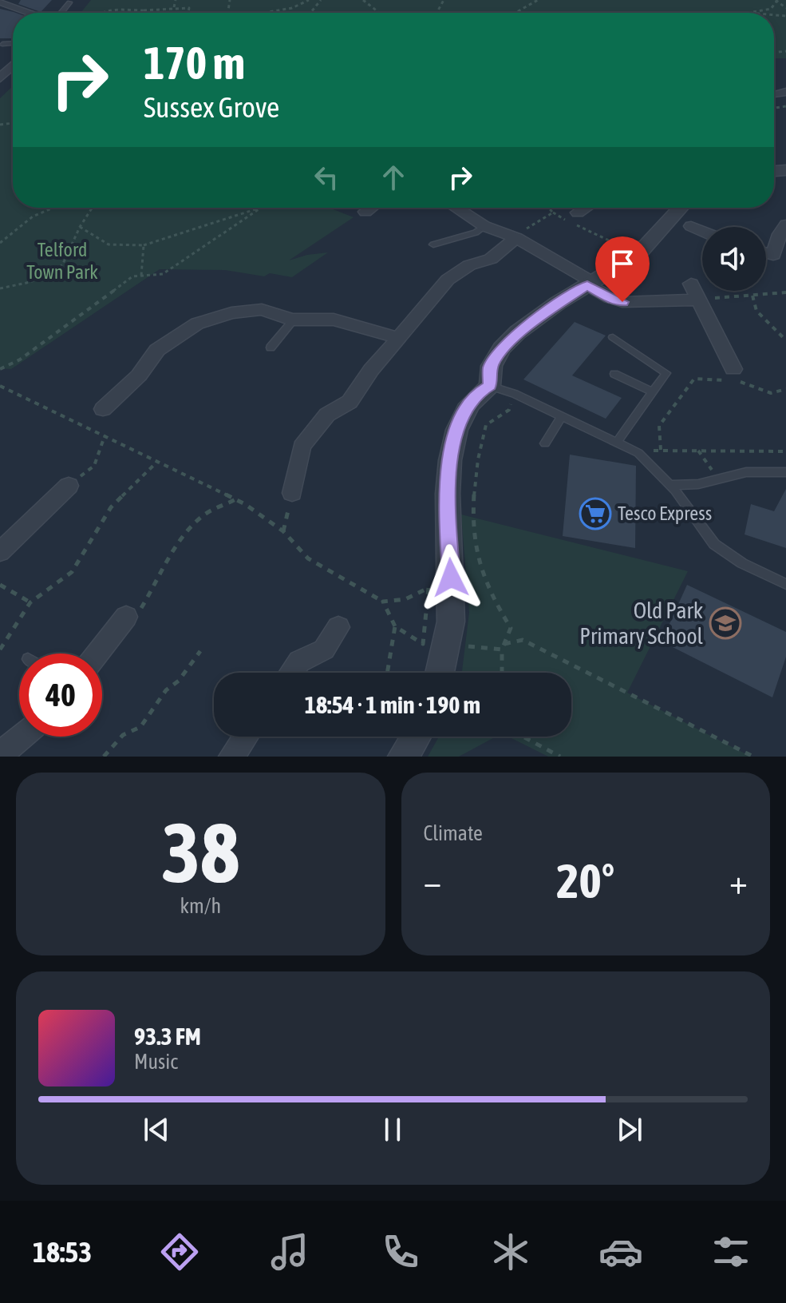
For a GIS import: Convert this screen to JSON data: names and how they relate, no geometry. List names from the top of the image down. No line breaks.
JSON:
{"parks":["Telford Town Park"],"places":{"supermarket":["Tesco Express"],"school or university":["Old Park Primary School"]},"page":{"turn":["170 m","Sussex Grove"],"limit":"40","trip":"18:54 · 1 min · 190 m","tile":[["38","km/h"],"Climate"],"heat":["−","20°","+"],"song":["93.3 FM","Music"],"tabs":"18:53"}}
